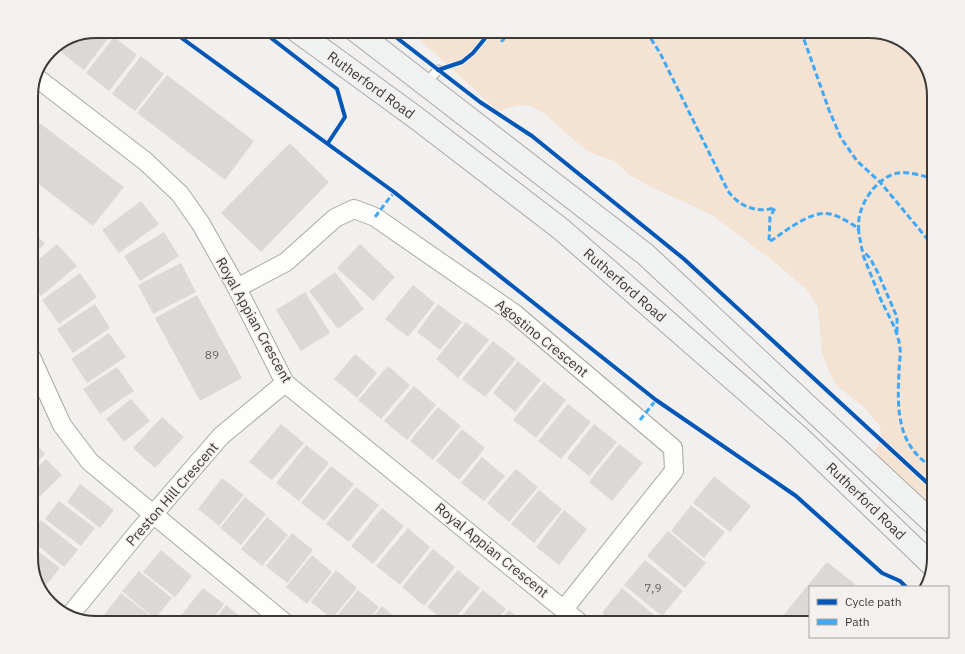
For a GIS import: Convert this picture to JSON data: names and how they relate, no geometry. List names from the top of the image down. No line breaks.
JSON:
{"streets":{"main road":["Rutherford Road"],"street":["Royal Appian Crescent","Agostino Crescent","Preston Hill Crescent"]},"crossings":[["Royal Appian Crescent","Agostino Crescent"],["Royal Appian Crescent","Preston Hill Crescent"]],"house_numbers":["89","7,9"],"legend":["Cycle path","Path"]}
